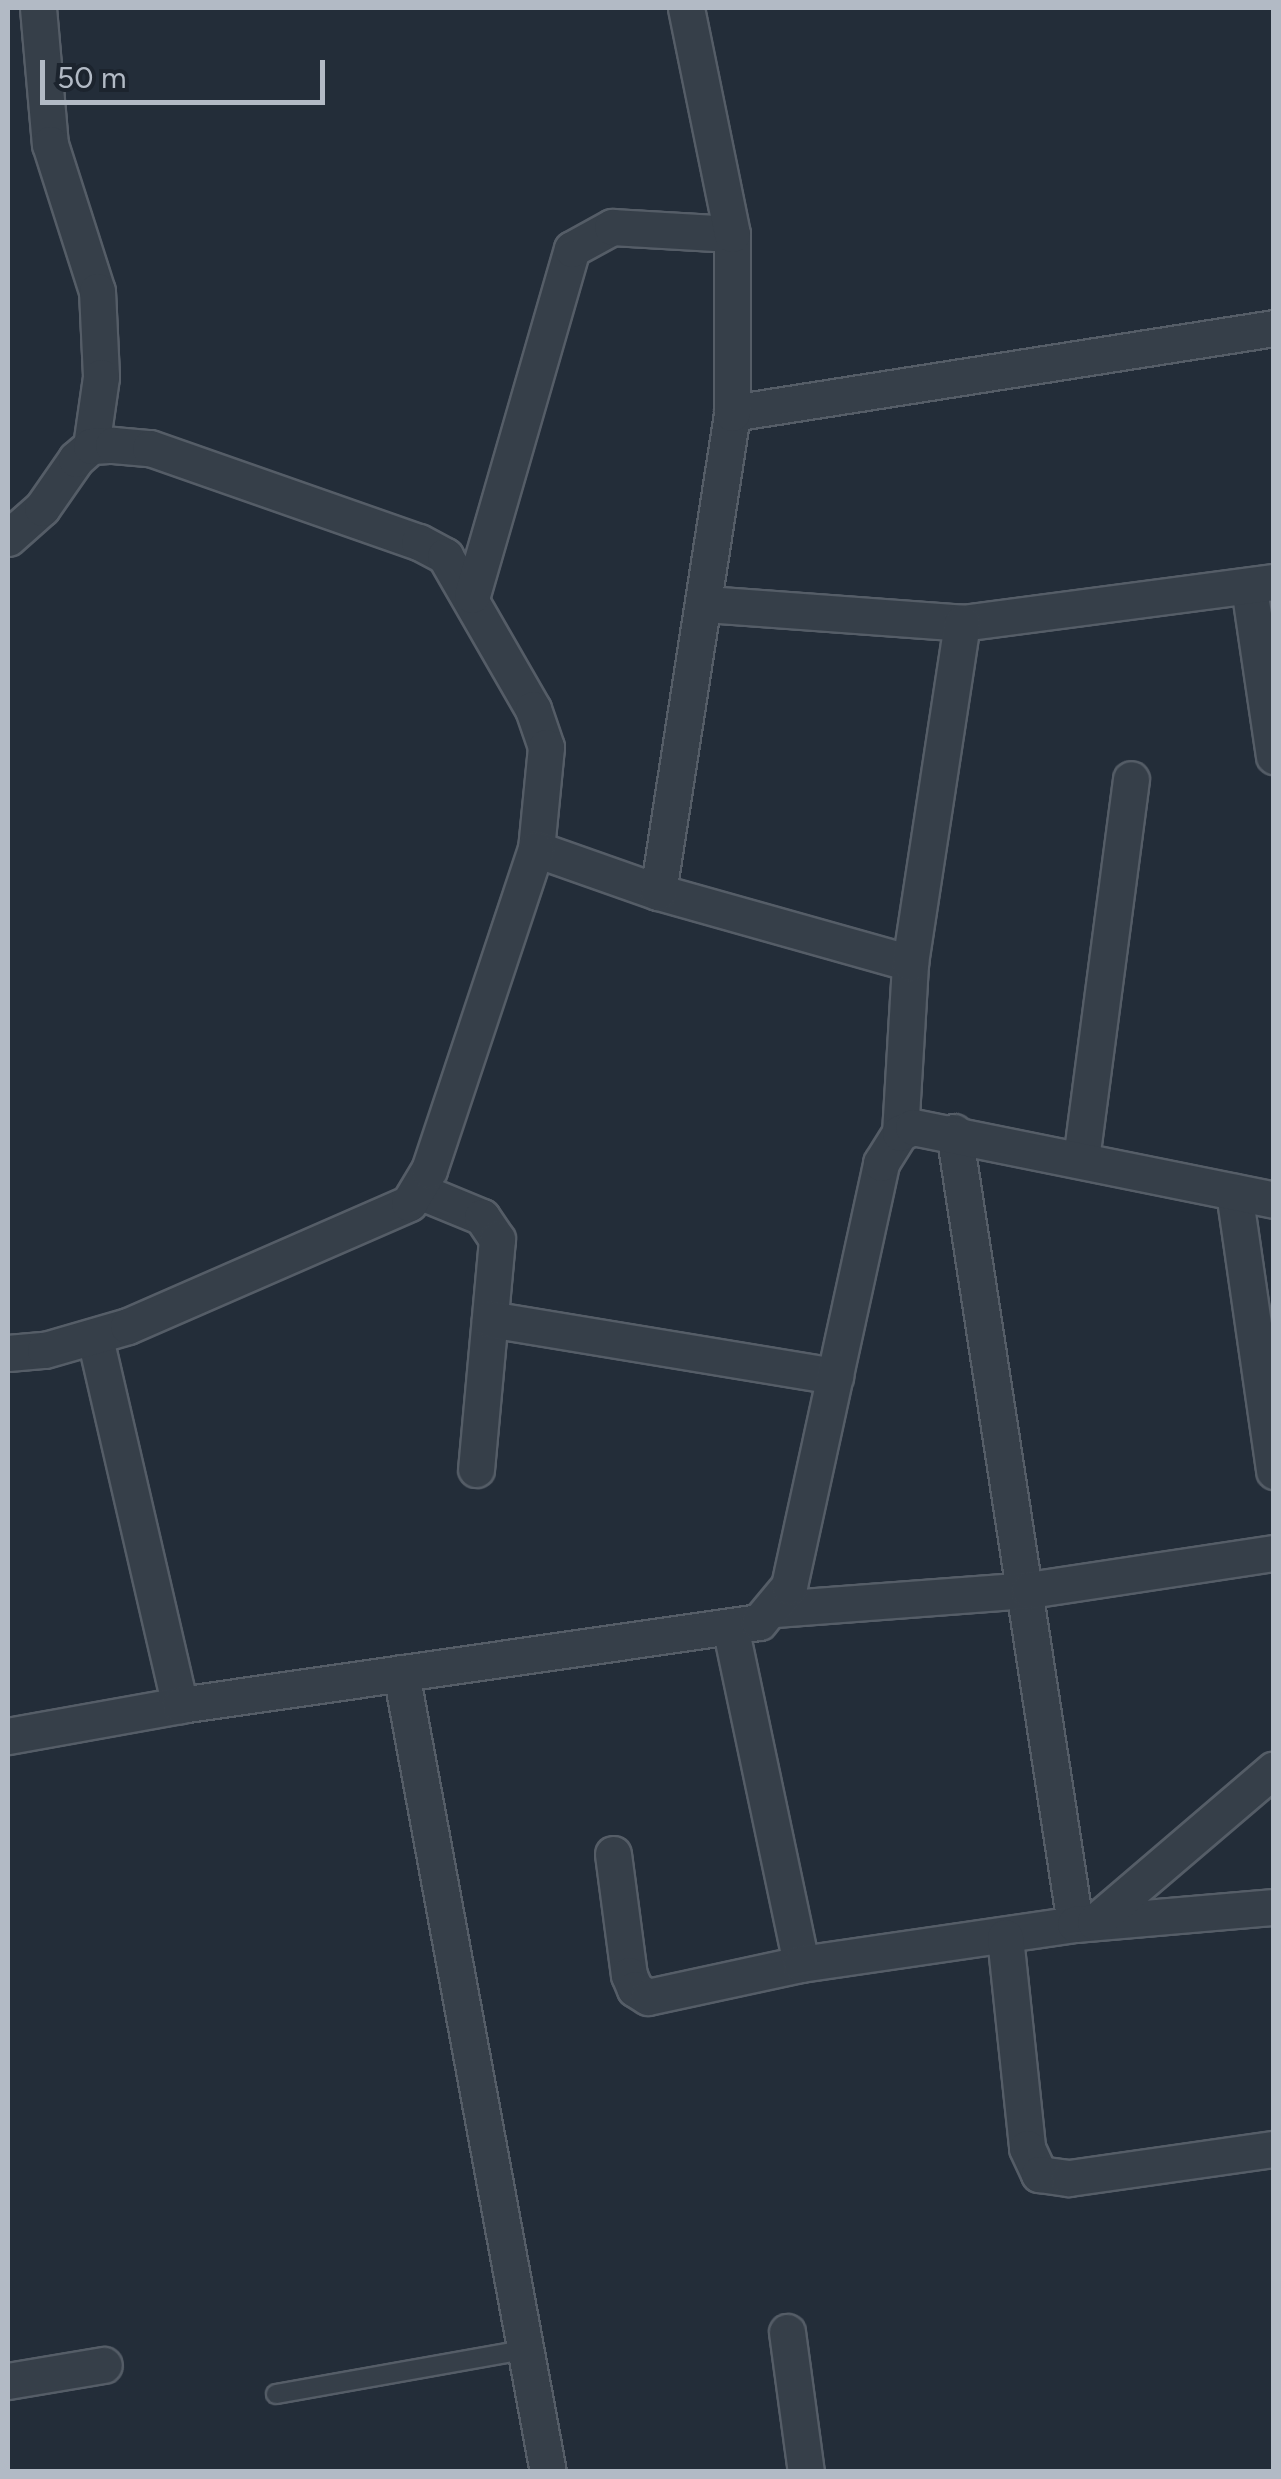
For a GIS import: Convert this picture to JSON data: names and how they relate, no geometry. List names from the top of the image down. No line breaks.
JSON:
{"scale_bar":"50 m"}
